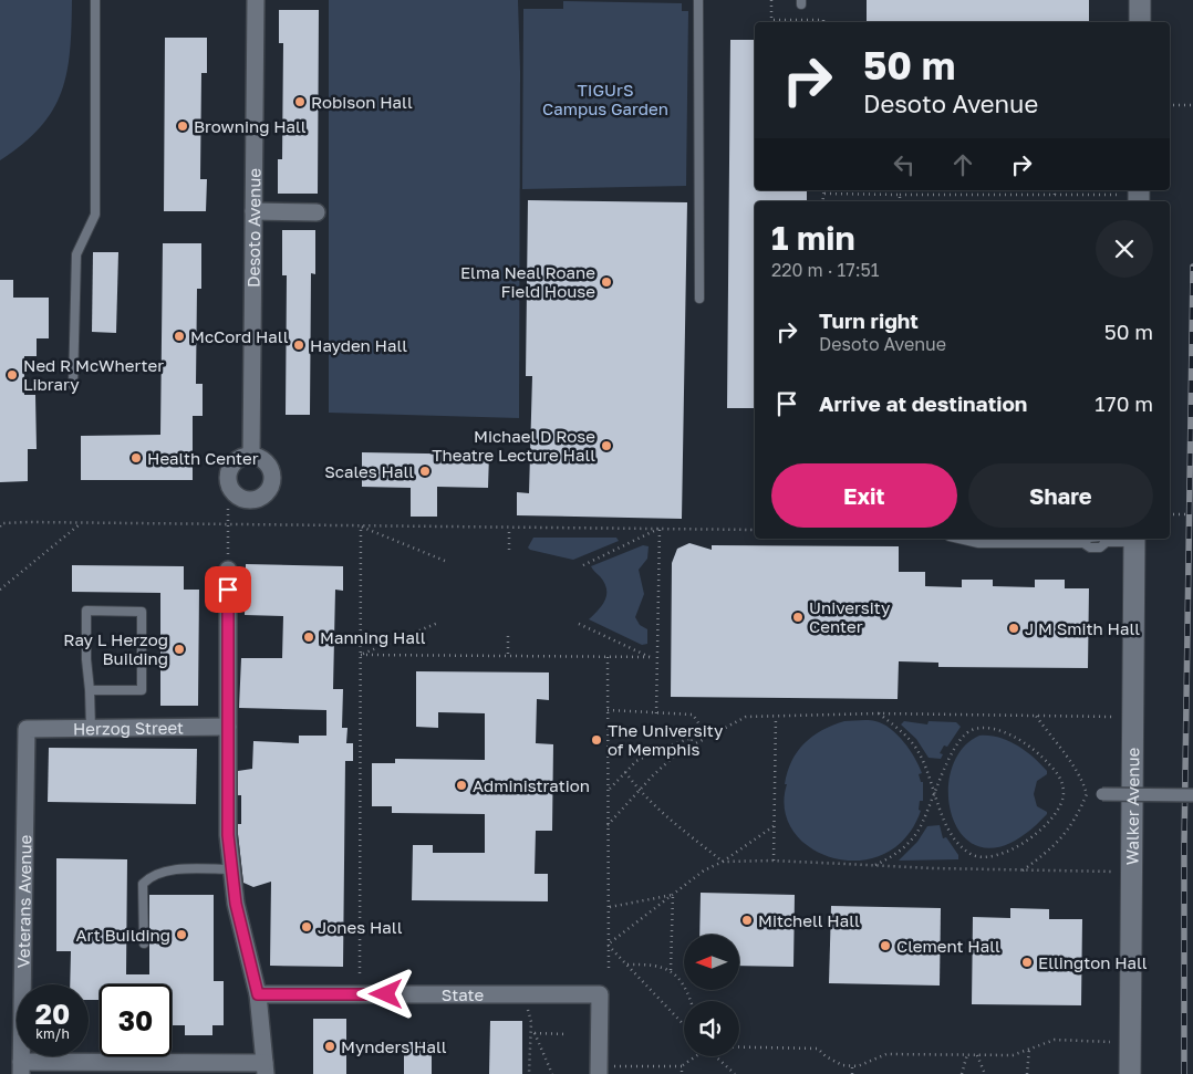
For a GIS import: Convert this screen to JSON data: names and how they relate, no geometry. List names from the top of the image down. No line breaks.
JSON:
{"streets":{"street":["Desoto Avenue","Herzog Street","Walker Avenue","Veterans Avenue","State"]},"crossings":[["Herzog Street","Veterans Avenue"]],"parks":["TIGUrS Campus Garden"],"places":["Robison Hall","Browning Hall","Elma Neal Roane Field House","McCord Hall","Hayden Hall","Ned R McWherter Library","Michael D Rose Theatre Lecture Hall","Health Center","Scales Hall","University Center","J M Smith Hall","Manning Hall","Ray L Herzog Building","The University of Memphis","Administration","Mitchell Hall","Jones Hall","Art Building","Clement Hall","Ellington Hall","Mynders Hall"],"north":"left","page":{"turn":["50 m","Desoto Avenue"],"heading":["1 min","220 m · 17:51"],"list":[{"name":"Turn right","note":"Desoto Avenue","value":"50 m"},{"name":"Arrive at destination","value":"170 m"}],"buttons":["Exit","Share"],"speed":"20 km/h","limit":"30"}}
